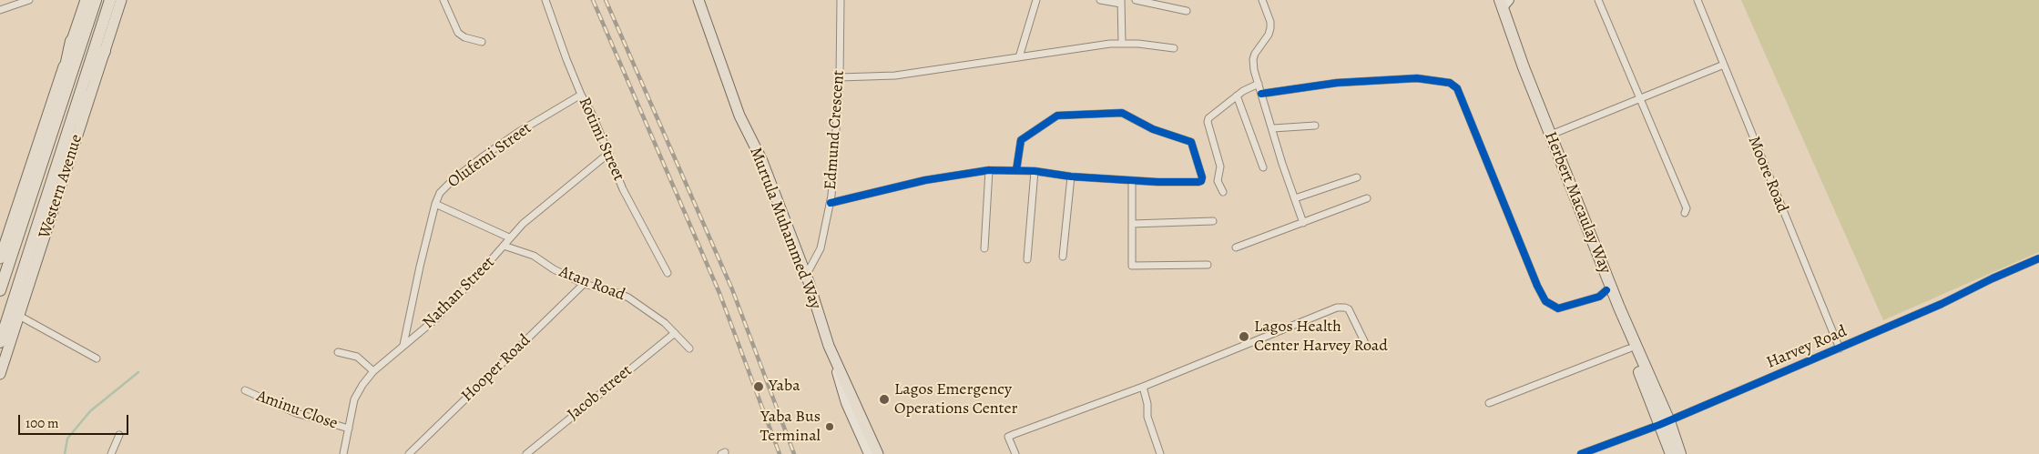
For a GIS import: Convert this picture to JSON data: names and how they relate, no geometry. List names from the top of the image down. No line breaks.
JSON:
{"streets":{"highway":["Western Avenue","Herbert Macaulay Way"],"main road":["Murtula Muhammed Way"],"street":["Edmund Crescent","Rotimi Street","Olufemi Street","Moore Road","Atan Road","Nathan Street","Harvey Road","Hooper Road","Jacob street","Aminu Close"]},"crossings":[["Edmund Crescent","Murtula Muhammed Way"],["Rotimi Street","Olufemi Street"],["Rotimi Street","Nathan Street"],["Olufemi Street","Nathan Street"],["Moore Road","Harvey Road"],["Herbert Macaulay Way","Harvey Road"],["Atan Road","Nathan Street"],["Atan Road","Hooper Road"],["Atan Road","Jacob street"],["Nathan Street","Aminu Close"]],"places":["Lagos Health Center Harvey Road","Yaba","Lagos Emergency Operations Center","Yaba Bus Terminal"],"scale_bar":"100 m"}
